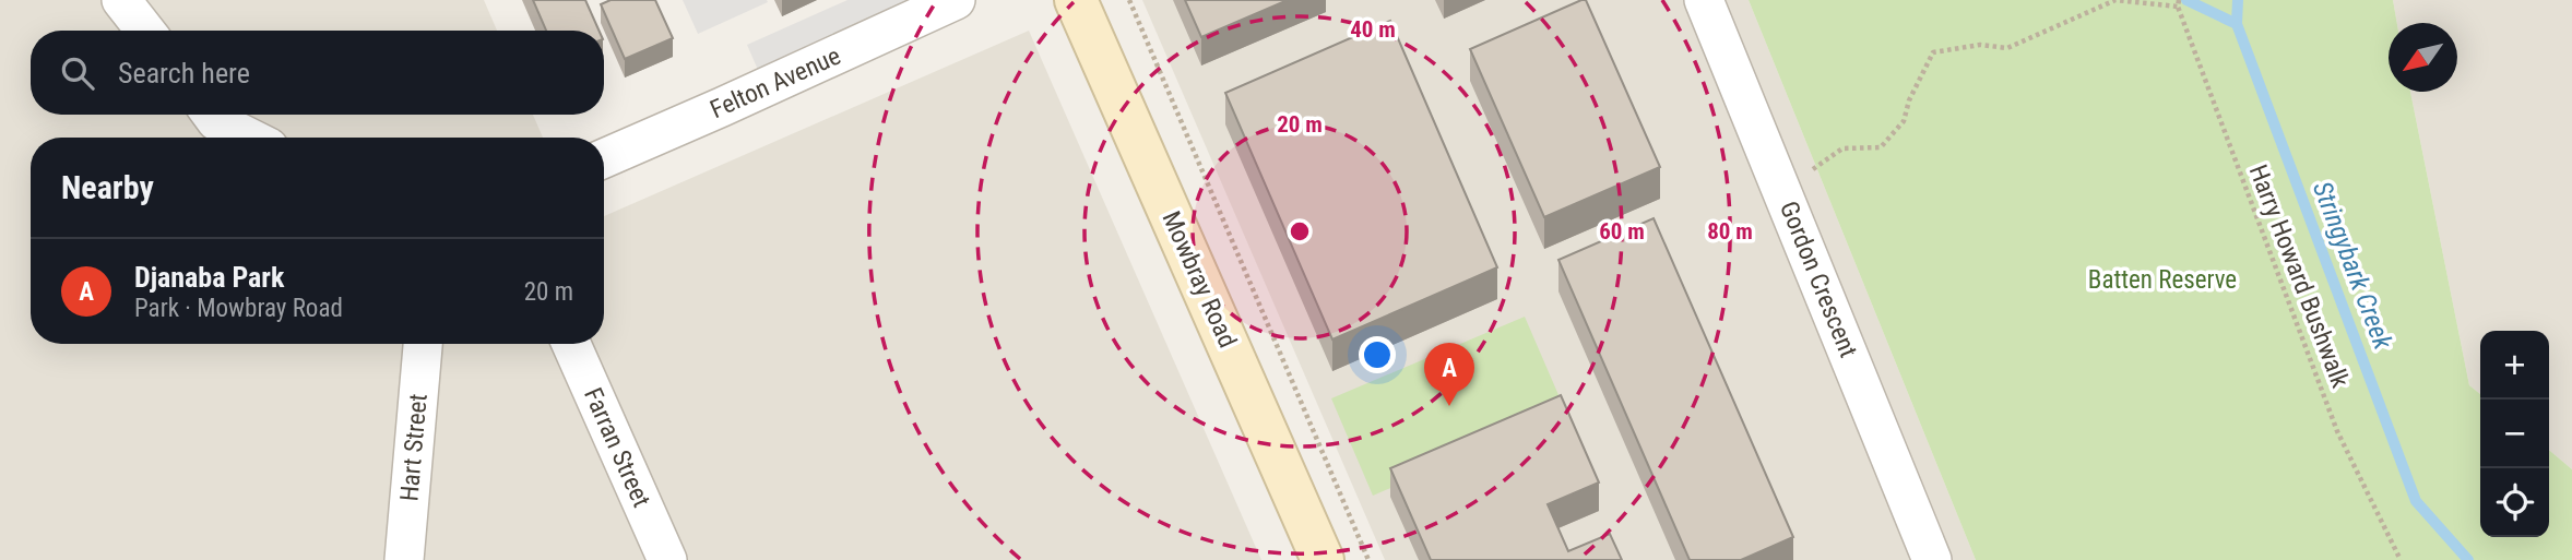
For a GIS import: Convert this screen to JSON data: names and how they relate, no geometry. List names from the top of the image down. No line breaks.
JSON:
{"streets":{"main road":["Mowbray Road"],"street":["Felton Avenue","Gordon Crescent","Hart Street","Farran Street"],"path":["Harry Howard Bushwalk"]},"water":["Stringybark Creek"],"parks":["Batten Reserve"],"north":"bottom left","page":{"search":"Search here","heading":"Nearby","list":[{"mark":"A","name":"Djanaba Park","note":"Park · Mowbray Road","value":"20 m"}],"map_buttons":["+","−"],"pins":"A"},"rings":["40 m","20 m","60 m","80 m"]}
